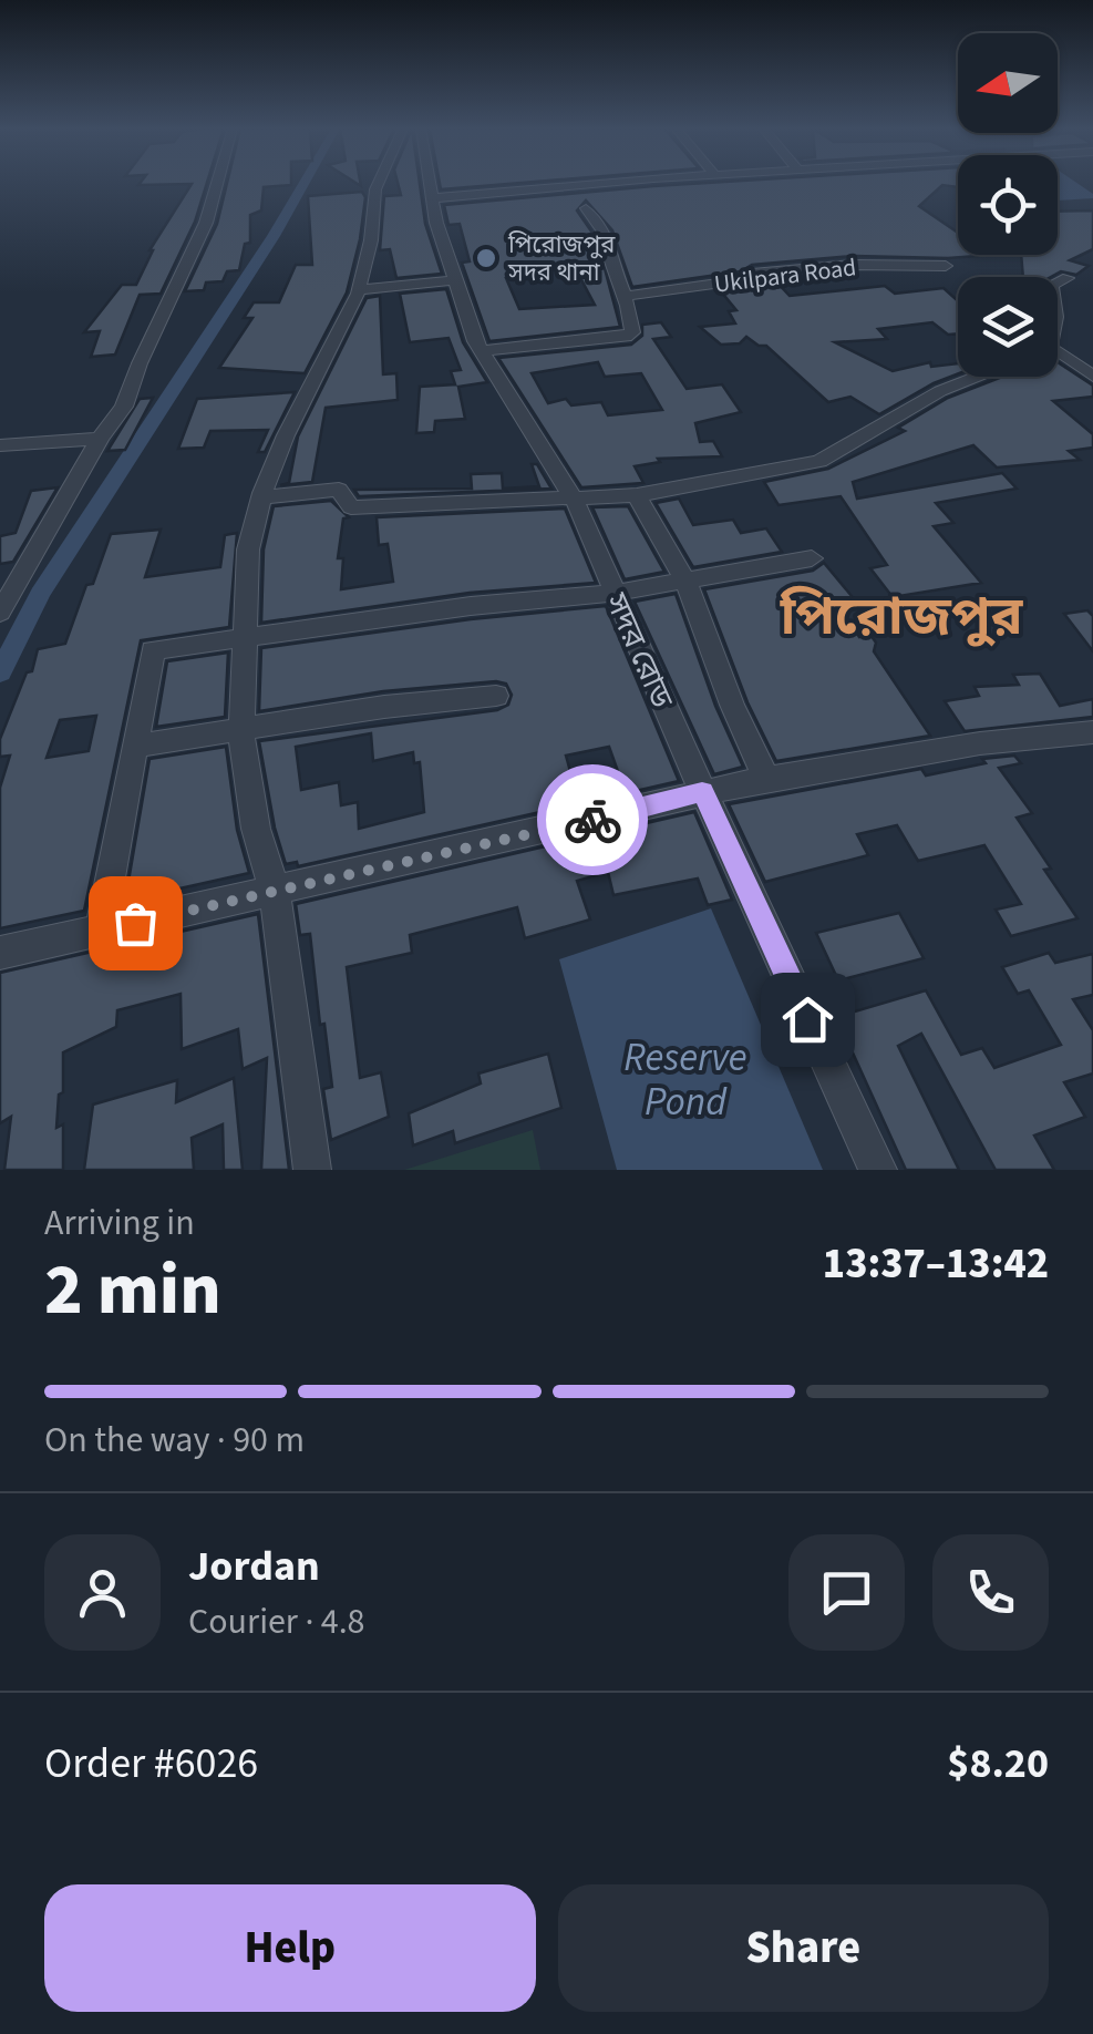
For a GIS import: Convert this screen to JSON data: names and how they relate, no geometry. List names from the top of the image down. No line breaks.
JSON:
{"streets":{"street":["Ukilpara Road","সদর রোড"]},"districts":["পিরোজপুর"],"water":["Reserve Pond"],"places":["পিরোজপুর সদর থানা"],"north":"left","page":{"heading":["2 min","Arriving in","13:37–13:42"],"panel":["Jordan","Courier · 4.8","Order #6026","$8.20"],"bar":"On the way · 90 m","buttons":["Help","Share"]}}
